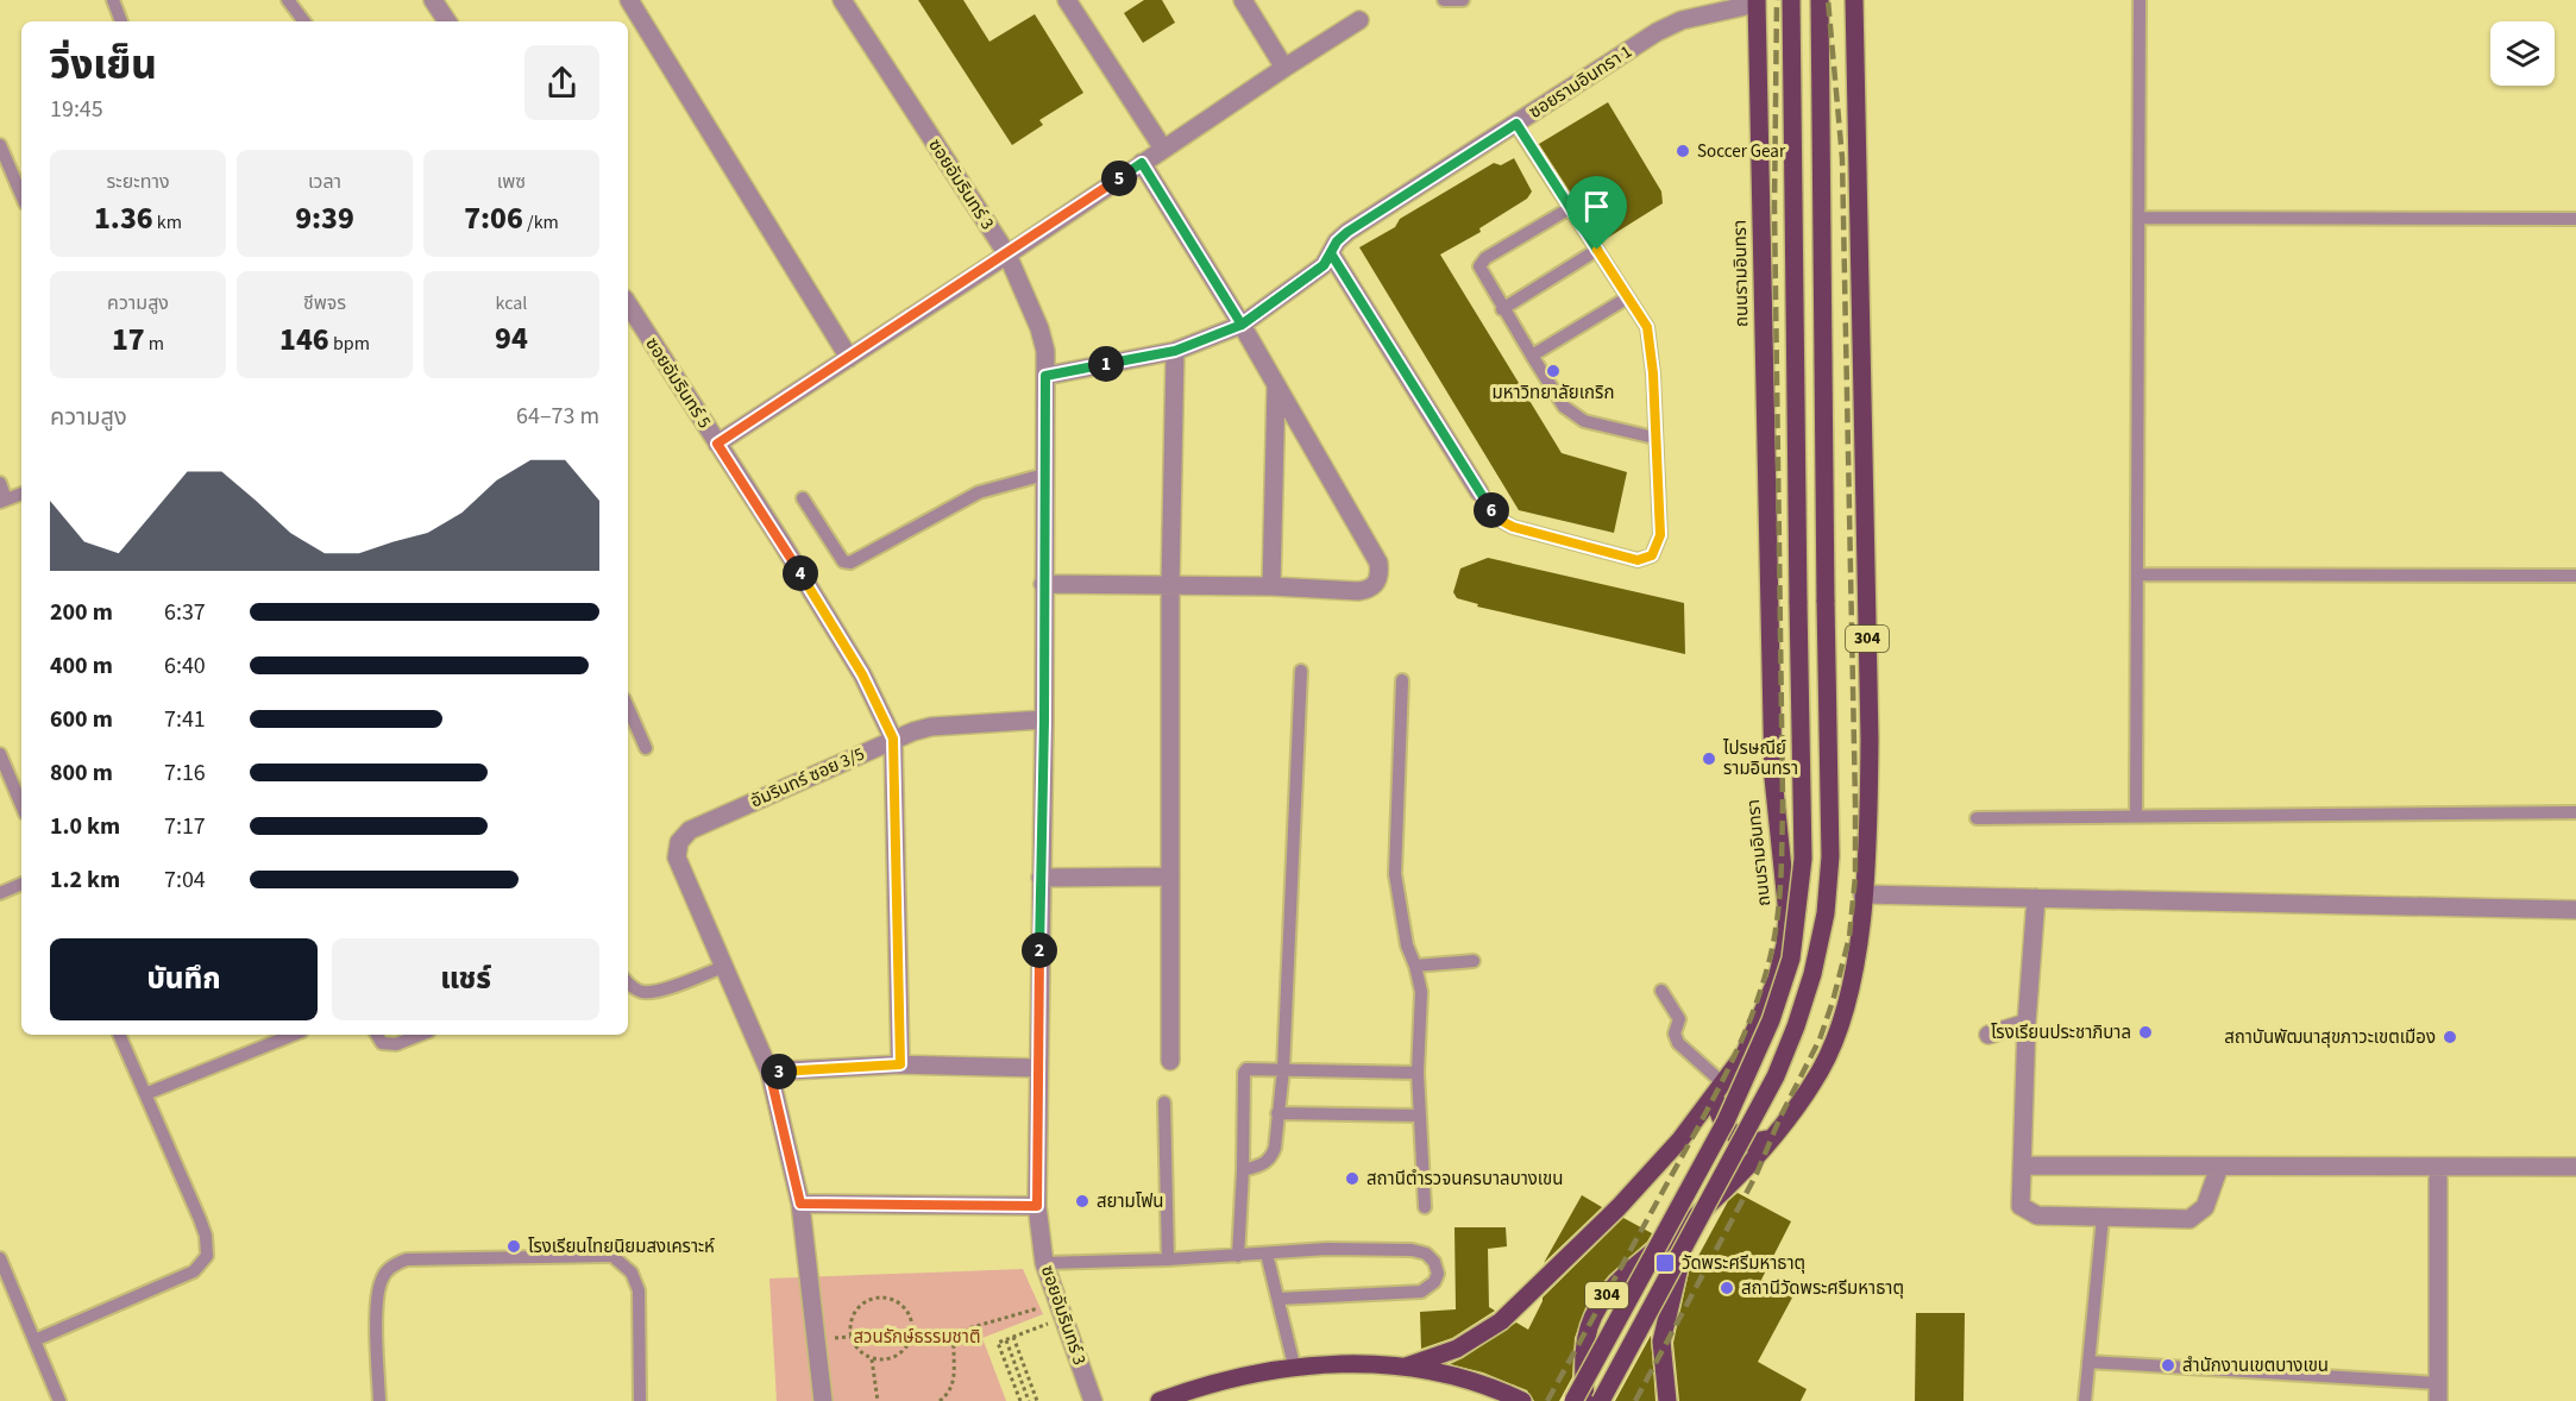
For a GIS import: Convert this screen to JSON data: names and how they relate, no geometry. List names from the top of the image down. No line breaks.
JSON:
{"streets":{"main road":["ถนนรามอินทรา","304"],"street":["ซอยรามอินทรา 1","ซอยอัมรินทร์ 3","ซอยอัมรินทร์ 5","อัมรินทร์ ซอย 3/5"]},"crossings":[["ซอยรามอินทรา 1","ซอยอัมรินทร์ 3"],["ซอยรามอินทรา 1","ถนนรามอินทรา"],["ซอยอัมรินทร์ 3","อัมรินทร์ ซอย 3/5"],["ซอยอัมรินทร์ 5","อัมรินทร์ ซอย 3/5"]],"parks":["สวนรักษ์ธรรมชาติ"],"places":{"other":["Soccer Gear","มหาวิทยาลัยเกริก","ไปรษณีย์ รามอินทรา","โรงเรียนประชาภิบาล","สถาบันพัฒนาสุขภาวะเขตเมือง","สถานีตำรวจนครบาลบางเขน","สยามโฟน","โรงเรียนไทยนิยมสงเคราะห์","สถานีวัดพระศรีมหาธาตุ","สำนักงานเขตบางเขน"],"transit":["วัดพระศรีมหาธาตุ"]},"page":{"heading":["วิ่งเย็น","19:45"],"stats":[["ระยะทาง","1.36 km"],["เวลา","9:39"],["เพซ","7:06 /km"],["ความสูง","17 m"],["ชีพจร","146 bpm"],["kcal","94"]],"pins":["5","1","6","4","2","3"],"chart":["ความสูง","64–73 m"],"list":[{"name":"200 m","note":"6:37"},{"name":"400 m","note":"6:40"},{"name":"600 m","note":"7:41"},{"name":"800 m","note":"7:16"},{"name":"1.0 km","note":"7:17"},{"name":"1.2 km","note":"7:04"}],"buttons":["บันทึก","แชร์"]}}
